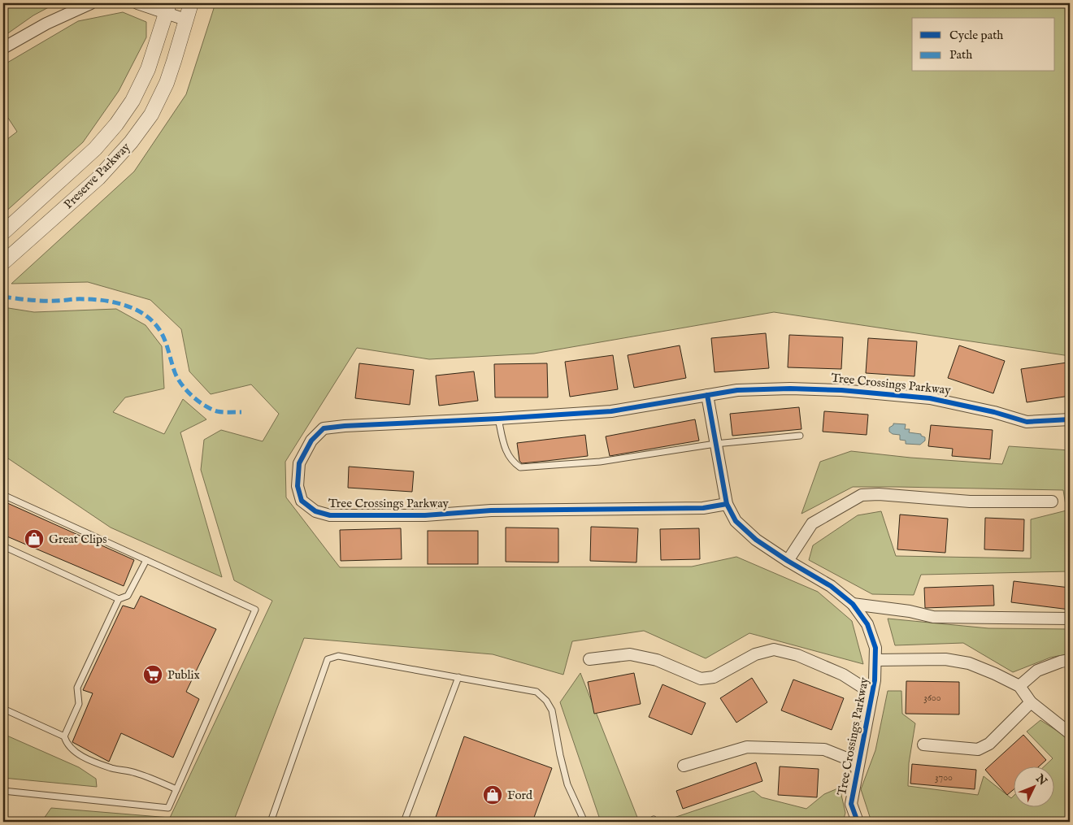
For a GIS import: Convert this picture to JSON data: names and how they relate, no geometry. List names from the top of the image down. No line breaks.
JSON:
{"streets":{"street":["Preserve Parkway","Tree Crossings Parkway"]},"places":{"shop":["Great Clips","Ford"],"supermarket":["Publix"]},"house_numbers":["3600","3700"],"legend":["Cycle path","Path"],"north":"top right"}
